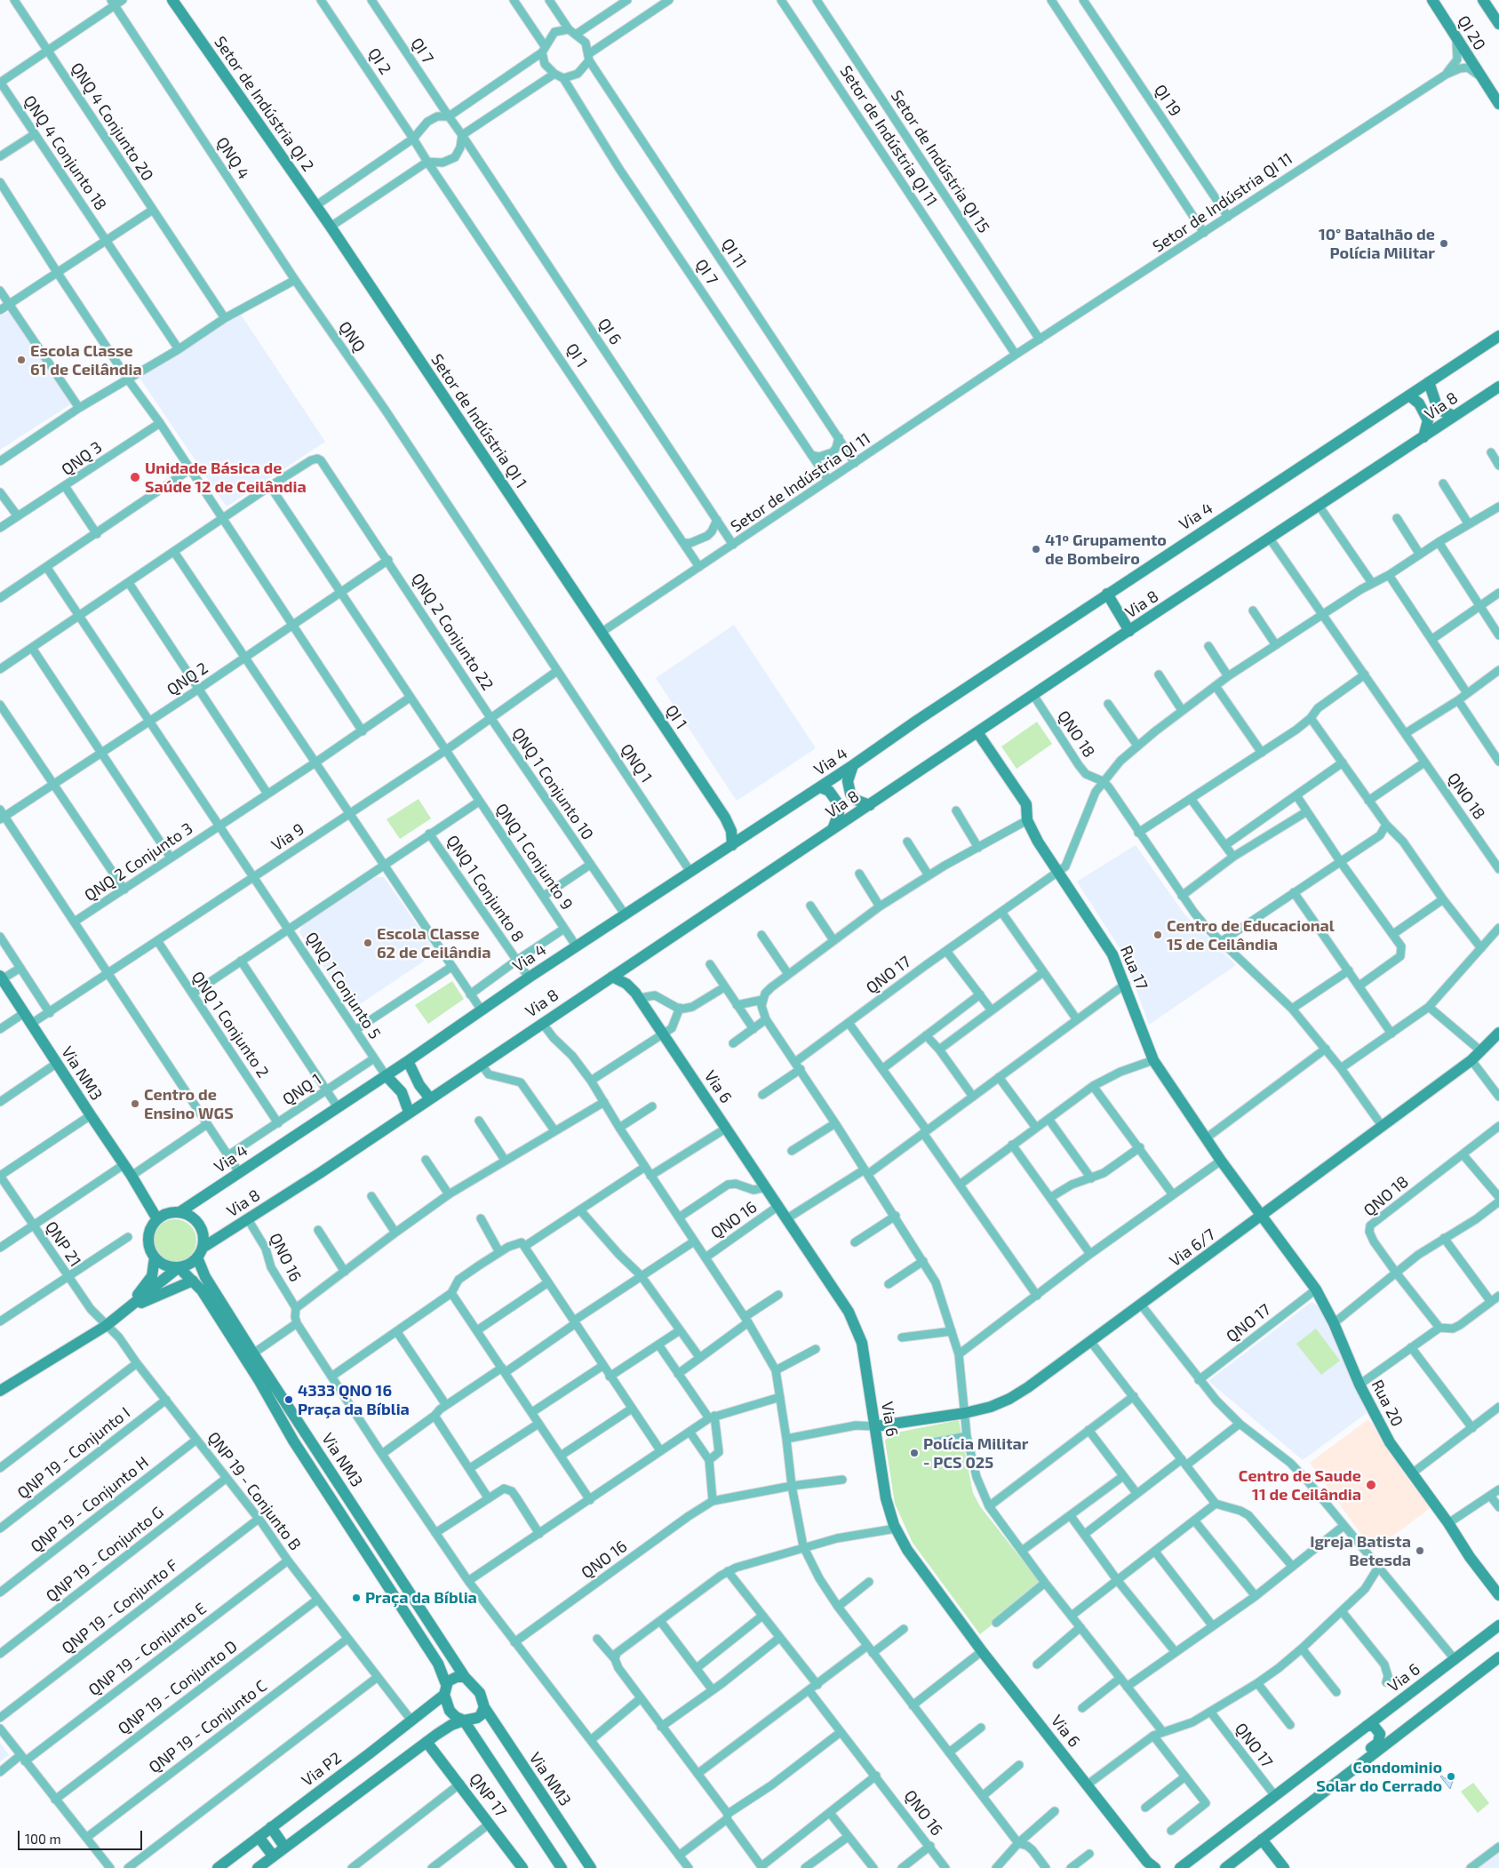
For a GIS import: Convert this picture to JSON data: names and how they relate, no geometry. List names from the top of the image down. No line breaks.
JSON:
{"streets":{"main road":["QI 20","Setor de Indústria QI 2","QI 1","Via 8","Setor de Indústria QI 1","Via 4","Rua 17","Via NM3","Via 6","Via 6/7","Rua 20","Via P2","QNP 17"],"street":["QI 7","QI 2","QI 19","QNQ 4 Conjunto 20","Setor de Indústria QI 11","QNQ 4 Conjunto 18","QNQ 4","Setor de Indústria QI 15","QI 11","QI 6","QNQ","QNQ 3","QNQ 2 Conjunto 22","QNQ 2","QNO 18","QNQ 1","QNQ 1 Conjunto 10","Via 9","QNQ 1 Conjunto 9","QNQ 2 Conjunto 3","QNQ 1 Conjunto 8","QNO 17","QNQ 1 Conjunto 5","QNQ 1 Conjunto 2","QNO 16","QNP 21","QNP 19 - Conjunto I","QNP 19 - Conjunto B","QNP 19 - Conjunto H","QNP 19 - Conjunto G","QNP 19 - Conjunto F","QNP 19 - Conjunto E","QNP 19 - Conjunto D","QNP 19 - Conjunto C"]},"crossings":[["QI 7","QI 2"],["QI 7","Setor de Indústria QI 11"],["QI 7","QI 11"],["QI 7","QI 6"],["QI 7","QI 1"],["QI 2","QI 6"],["QI 2","QI 1"],["QI 19","Setor de Indústria QI 11"],["Setor de Indústria QI 2","Setor de Indústria QI 1"],["Setor de Indústria QI 11","Setor de Indústria QI 15"],["Setor de Indústria QI 11","QI 11"],["Setor de Indústria QI 11","QI 6"],["Setor de Indústria QI 11","QI 1"],["Setor de Indústria QI 11","Setor de Indústria QI 1"],["QNQ 4","QNQ"],["QI 6","QI 1"],["QNQ","QNQ 1"],["QNQ","Via 9"],["QI 1","Setor de Indústria QI 1"],["QI 1","Via 4"],["Via 8","Via 4"],["Via 8","QNO 18"],["Via 8","Rua 17"],["Via 8","Via NM3"],["Via 8","Via 6"],["Via 8","QNO 16"],["Via 4","QNQ 1"],["Via 4","Via NM3"],["QNQ 2 Conjunto 22","QNQ 2"],["QNQ 2 Conjunto 22","QNQ 1 Conjunto 10"],["QNQ 2 Conjunto 22","Via 9"],["QNO 18","Rua 17"],["QNO 18","QNO 17"],["QNO 18","Via 6/7"],["QNQ 1","Via 9"],["QNQ 1","QNQ 1 Conjunto 5"],["QNQ 1","QNQ 1 Conjunto 2"],["QNQ 1 Conjunto 10","Via 9"],["Via 9","QNQ 1 Conjunto 2"],["Via 9","Via NM3"],["Rua 17","QNO 17"],["Rua 17","Via 6/7"],["Rua 17","Rua 20"],["QNO 17","Via 6"],["QNO 17","Rua 20"],["Via NM3","Via P2"],["Via 6","QNO 16"],["Via 6","Via 6/7"],["QNP 21","QNP 19 - Conjunto B"],["Via 6/7","Rua 20"],["QNP 19 - Conjunto I","QNP 19 - Conjunto B"],["QNP 19 - Conjunto B","QNP 19 - Conjunto H"],["QNP 19 - Conjunto B","QNP 19 - Conjunto G"],["QNP 19 - Conjunto B","QNP 19 - Conjunto F"],["QNP 19 - Conjunto B","QNP 19 - Conjunto E"],["QNP 19 - Conjunto B","QNP 19 - Conjunto D"],["QNP 19 - Conjunto B","QNP 19 - Conjunto C"],["QNP 19 - Conjunto B","Via P2"]],"places":["10° Batalhão de Polícia Militar","Escola Classe 61 de Ceilândia","Unidade Básica de Saúde 12 de Ceilândia","41º Grupamento de Bombeiro","Centro de Educacional 15 de Ceilândia","Escola Classe 62 de Ceilândia","Centro de Ensino WGS","4333 QNO 16 Praça da Bíblia","Polícia Militar - PCS 025","Centro de Saude 11 de Ceilândia","Igreja Batista Betesda","Praça da Bíblia","Condominio Solar do Cerrado"],"scale_bar":"100 m"}
